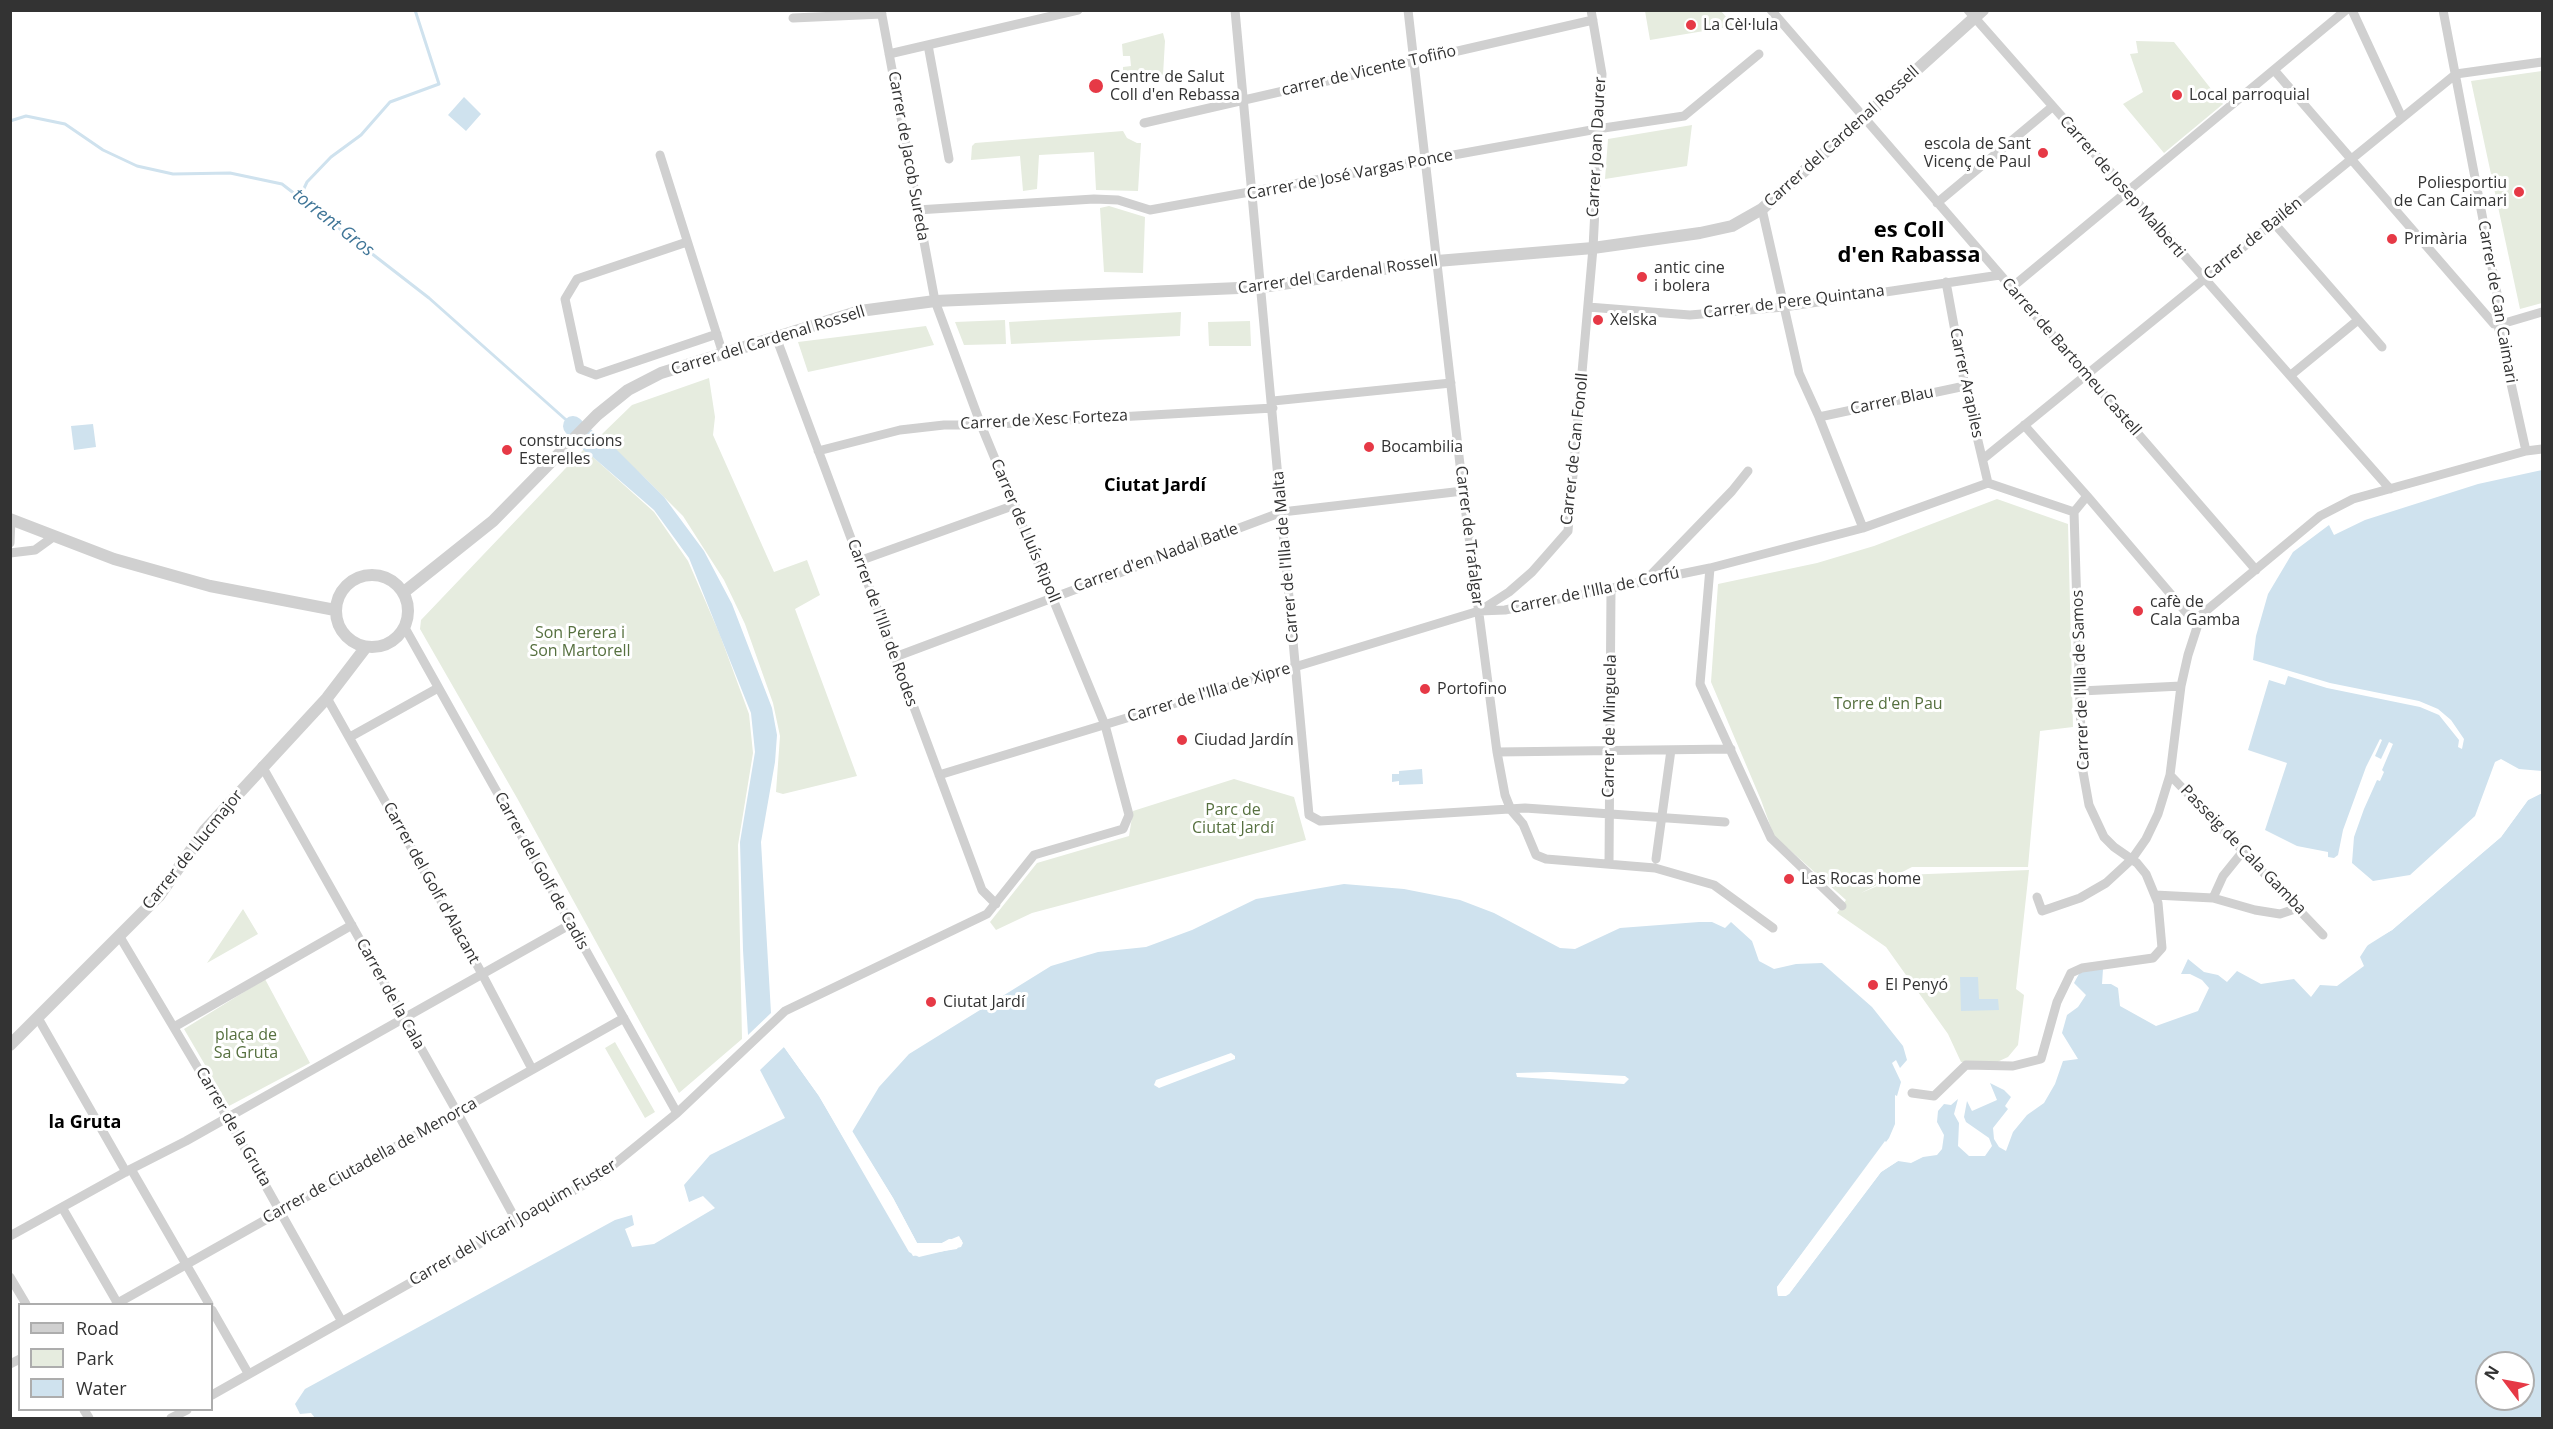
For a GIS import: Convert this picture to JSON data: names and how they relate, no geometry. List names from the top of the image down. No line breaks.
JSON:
{"streets":{"street":["carrer de Vicente Tofiño","Carrer del Cardenal Rossell","Carrer Joan Daurer","Carrer de Jacob Sureda","Carrer de José Vargas Ponce","Carrer de Josep Malberti","Carrer de Bailén","Carrer de Pere Quintana","Carrer de Can Caimari","Carrer de Bartomeu Castell","Carrer Arapiles","Carrer Blau","Carrer de Xesc Forteza","Carrer de Can Fonoll","Carrer de Lluís Ripoll","Carrer de Trafalgar","Carrer de l'Illa de Malta","Carrer d'en Nadal Batle","Carrer de l'Illa de Corfú","Carrer de l'Illa de Rodes","Carrer de l'Illa de Samos","Carrer de l'Illa de Xipre","Carrer de Minguela","Carrer de Llucmajor","Passeig de Cala Gamba","Carrer del Golf de Cadis","Carrer del Golf d'Alacant","Carrer de la Cala","Carrer de la Gruta","Carrer de Ciutadella de Menorca","Carrer del Vicari Joaquim Fuster"]},"crossings":[["carrer de Vicente Tofiño","Carrer Joan Daurer"],["carrer de Vicente Tofiño","Carrer de Trafalgar"],["carrer de Vicente Tofiño","Carrer de l'Illa de Malta"],["Carrer del Cardenal Rossell","Carrer Joan Daurer"],["Carrer del Cardenal Rossell","Carrer de Jacob Sureda"],["Carrer del Cardenal Rossell","Carrer de Josep Malberti"],["Carrer del Cardenal Rossell","Carrer de Bartomeu Castell"],["Carrer del Cardenal Rossell","Carrer de Can Fonoll"],["Carrer del Cardenal Rossell","Carrer de Lluís Ripoll"],["Carrer del Cardenal Rossell","Carrer de Trafalgar"],["Carrer del Cardenal Rossell","Carrer de l'Illa de Malta"],["Carrer del Cardenal Rossell","Carrer de l'Illa de Rodes"],["Carrer del Cardenal Rossell","Carrer de Llucmajor"],["Carrer del Cardenal Rossell","Carrer del Golf de Cadis"],["Carrer Joan Daurer","Carrer de José Vargas Ponce"],["Carrer Joan Daurer","Carrer de Can Fonoll"],["Carrer de Jacob Sureda","Carrer de José Vargas Ponce"],["Carrer de Jacob Sureda","Carrer de Lluís Ripoll"],["Carrer de José Vargas Ponce","Carrer de Trafalgar"],["Carrer de José Vargas Ponce","Carrer de l'Illa de Malta"],["Carrer de Josep Malberti","Carrer de Bailén"],["Carrer de Josep Malberti","Passeig de Cala Gamba"],["Carrer de Bailén","Carrer de Can Caimari"],["Carrer de Bailén","Carrer de Bartomeu Castell"],["Carrer de Bailén","Carrer Arapiles"],["Carrer de Pere Quintana","Carrer de Bartomeu Castell"],["Carrer de Pere Quintana","Carrer Arapiles"],["Carrer de Pere Quintana","Carrer de Can Fonoll"],["Carrer de Can Caimari","Passeig de Cala Gamba"],["Carrer de Bartomeu Castell","Passeig de Cala Gamba"],["Carrer Arapiles","Carrer Blau"],["Carrer Arapiles","Carrer de l'Illa de Corfú"],["Carrer de Xesc Forteza","Carrer de Lluís Ripoll"],["Carrer de Xesc Forteza","Carrer de Trafalgar"],["Carrer de Xesc Forteza","Carrer de l'Illa de Malta"],["Carrer de Xesc Forteza","Carrer de l'Illa de Rodes"],["Carrer de Can Fonoll","Carrer de Trafalgar"],["Carrer de Can Fonoll","Carrer de l'Illa de Corfú"],["Carrer de Can Fonoll","Carrer de l'Illa de Xipre"],["Carrer de Lluís Ripoll","Carrer d'en Nadal Batle"],["Carrer de Lluís Ripoll","Carrer de l'Illa de Xipre"],["Carrer de Lluís Ripoll","Carrer del Vicari Joaquim Fuster"],["Carrer de Trafalgar","Carrer de l'Illa de Malta"],["Carrer de Trafalgar","Carrer d'en Nadal Batle"],["Carrer de Trafalgar","Carrer de l'Illa de Corfú"],["Carrer de Trafalgar","Carrer de l'Illa de Xipre"],["Carrer de Trafalgar","Carrer de Minguela"],["Carrer de l'Illa de Malta","Carrer d'en Nadal Batle"],["Carrer de l'Illa de Malta","Carrer de l'Illa de Xipre"],["Carrer d'en Nadal Batle","Carrer de l'Illa de Rodes"],["Carrer de l'Illa de Corfú","Carrer de l'Illa de Xipre"],["Carrer de l'Illa de Corfú","Carrer de Minguela"],["Carrer de l'Illa de Rodes","Carrer de l'Illa de Xipre"],["Carrer de l'Illa de Rodes","Carrer del Vicari Joaquim Fuster"],["Carrer de Llucmajor","Carrer del Golf de Cadis"],["Carrer de Llucmajor","Carrer del Golf d'Alacant"],["Carrer de Llucmajor","Carrer de la Cala"],["Carrer de Llucmajor","Carrer de la Gruta"],["Carrer del Golf de Cadis","Carrer de Ciutadella de Menorca"],["Carrer del Golf de Cadis","Carrer del Vicari Joaquim Fuster"],["Carrer del Golf d'Alacant","Carrer de Ciutadella de Menorca"],["Carrer de la Cala","Carrer de Ciutadella de Menorca"],["Carrer de la Cala","Carrer del Vicari Joaquim Fuster"],["Carrer de la Gruta","Carrer de Ciutadella de Menorca"],["Carrer de la Gruta","Carrer del Vicari Joaquim Fuster"]],"districts":["es Coll d'en Rabassa","Ciutat Jardí","la Gruta"],"water":["torrent Gros"],"parks":["Son Perera i Son Martorell","Torre d'en Pau","Parc de Ciutat Jardí","plaça de Sa Gruta"],"places":["La Cèl·lula","Centre de Salut Coll d'en Rebassa","Local parroquial","escola de Sant Vicenç de Paul","Poliesportiu de Can Caimari","Primària","antic cine i bolera","Xelska","Bocambilia","construccions Esterelles","cafè de Cala Gamba","Portofino","Ciudad Jardín","Las Rocas home","El Penyó","Ciutat Jardí"],"legend":["Road","Park","Water"],"north":"top left"}
